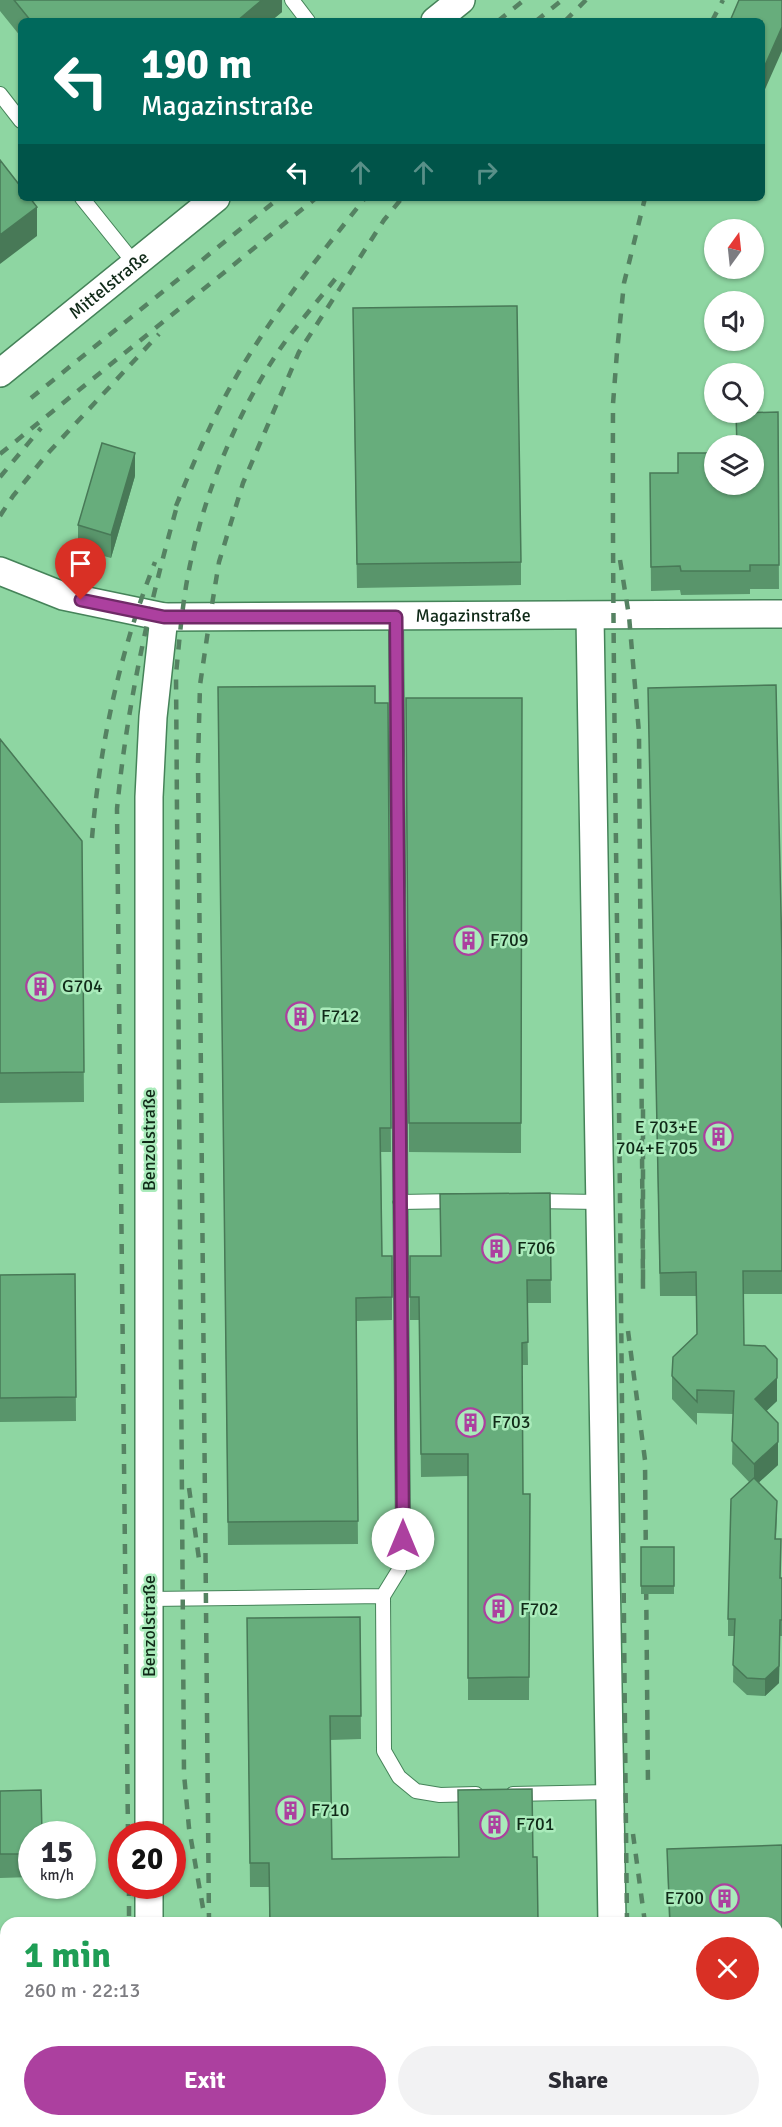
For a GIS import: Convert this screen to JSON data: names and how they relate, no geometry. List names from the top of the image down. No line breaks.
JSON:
{"streets":{"street":["Mittelstraße","Magazinstraße","Benzolstraße"]},"crossings":[["Magazinstraße","Benzolstraße"]],"places":{"building":["F709","G704","F712","E 703+E 704+E 705","F706","F703","F702","F710","F701","E700"]},"north":"top","page":{"turn":["190 m","Magazinstraße"],"speed":"15 km/h","limit":"20","heading":["1 min","260 m · 22:13"],"buttons":["Exit","Share"]}}
